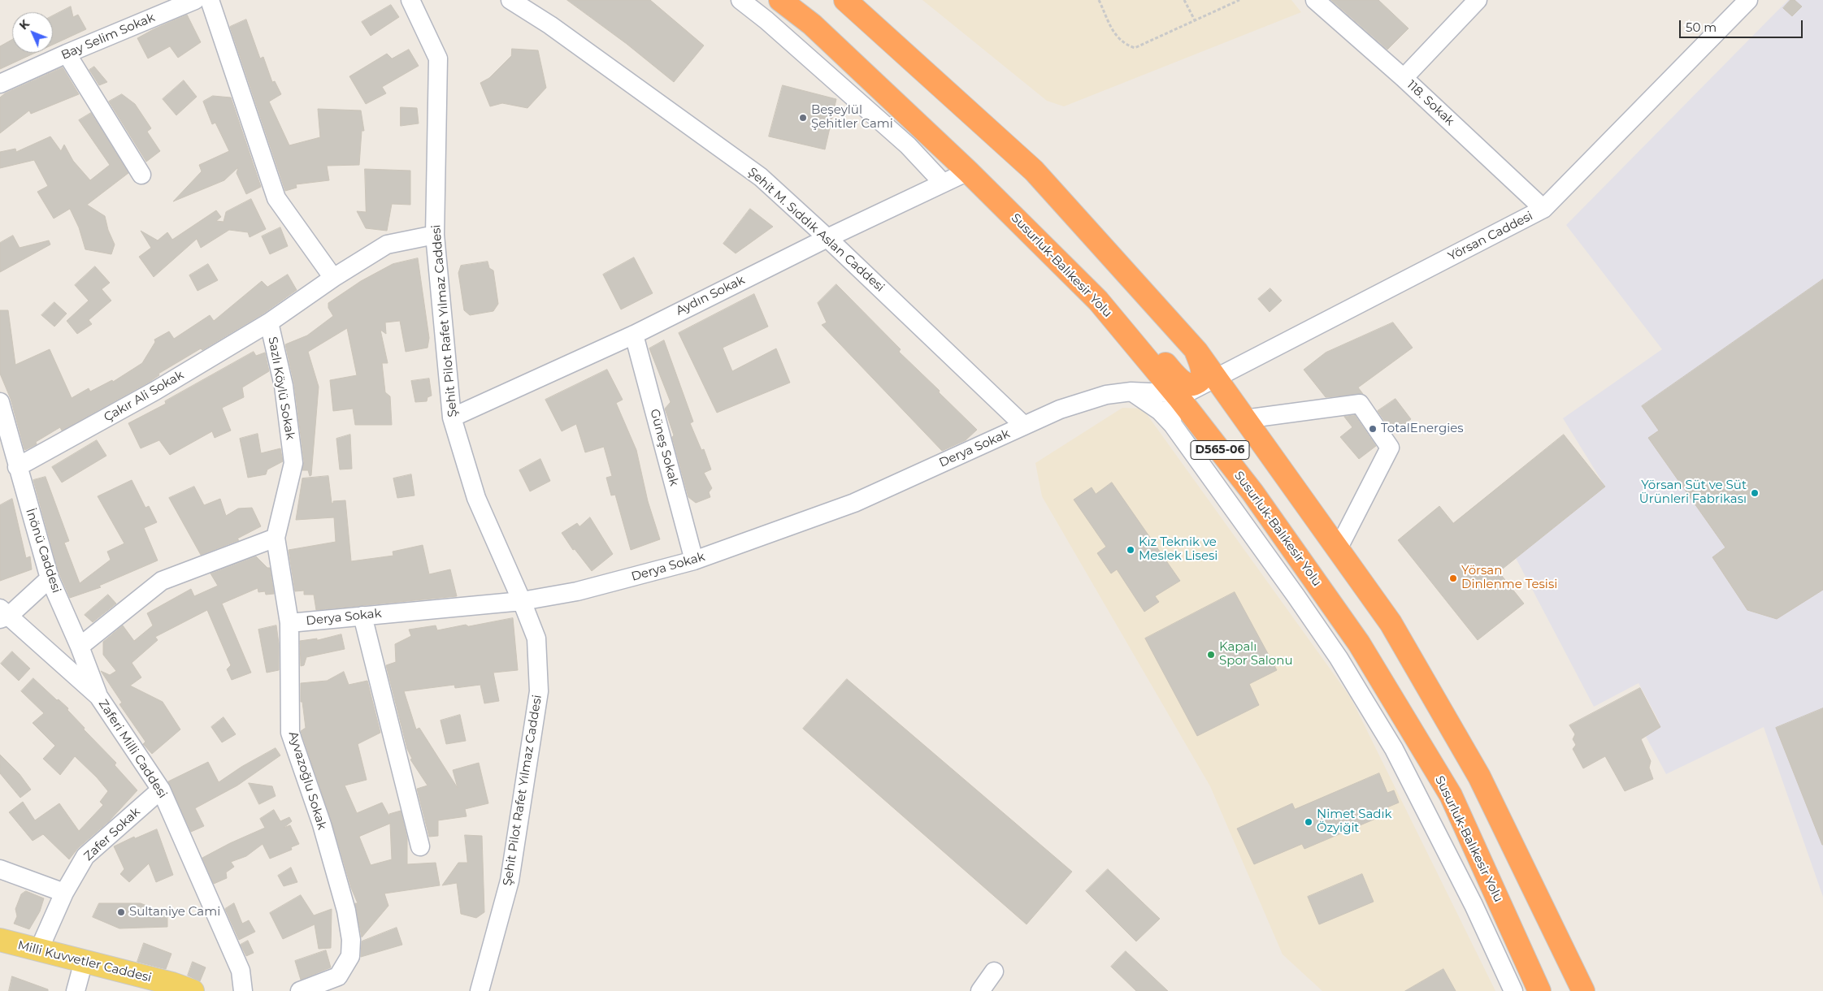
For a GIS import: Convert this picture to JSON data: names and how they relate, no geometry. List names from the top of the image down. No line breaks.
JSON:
{"streets":{"highway":["Susurluk-Balıkesir Yolu","D565-06"],"main road":["Milli Kuvvetler Caddesi"],"street":["Bay Selim Sokak","118. Sokak","Şehit M. Sıddık Aslan Caddesi","Yörsan Caddesi","Aydın Sokak","Şehit Pilot Rafet Yılmaz Caddesi","Sazlı Köylü Sokak","Çakır Ali Sokak","Güneş Sokak","Derya Sokak","İnönü Caddesi","Zaferi Milli Caddesi","Ayvazoğlu Sokak","Zafer Sokak"]},"crossings":[["118. Sokak","Yörsan Caddesi"],["Şehit M. Sıddık Aslan Caddesi","Aydın Sokak"],["Şehit M. Sıddık Aslan Caddesi","Derya Sokak"],["Yörsan Caddesi","Susurluk-Balıkesir Yolu"],["Yörsan Caddesi","Derya Sokak"],["Yörsan Caddesi","D565-06"],["Susurluk-Balıkesir Yolu","Aydın Sokak"],["Susurluk-Balıkesir Yolu","Derya Sokak"],["Aydın Sokak","Şehit Pilot Rafet Yılmaz Caddesi"],["Aydın Sokak","Güneş Sokak"],["Şehit Pilot Rafet Yılmaz Caddesi","Sazlı Köylü Sokak"],["Şehit Pilot Rafet Yılmaz Caddesi","Derya Sokak"],["Sazlı Köylü Sokak","Çakır Ali Sokak"],["Sazlı Köylü Sokak","Ayvazoğlu Sokak"],["Çakır Ali Sokak","İnönü Caddesi"],["Güneş Sokak","Derya Sokak"],["Derya Sokak","Ayvazoğlu Sokak"],["İnönü Caddesi","Zaferi Milli Caddesi"],["Zaferi Milli Caddesi","Zafer Sokak"],["Zafer Sokak","Milli Kuvvetler Caddesi"]],"places":["Beşeylül Şehitler Cami","TotalEnergies","Yörsan Süt ve Süt Ürünleri Fabrikası","Kız Teknik ve Meslek Lisesi","Yörsan Dinlenme Tesisi","Kapalı Spor Salonu","Nimet Sadık Özyiğit","Sultaniye Cami"],"scale_bar":"50 m","north":"top left"}
